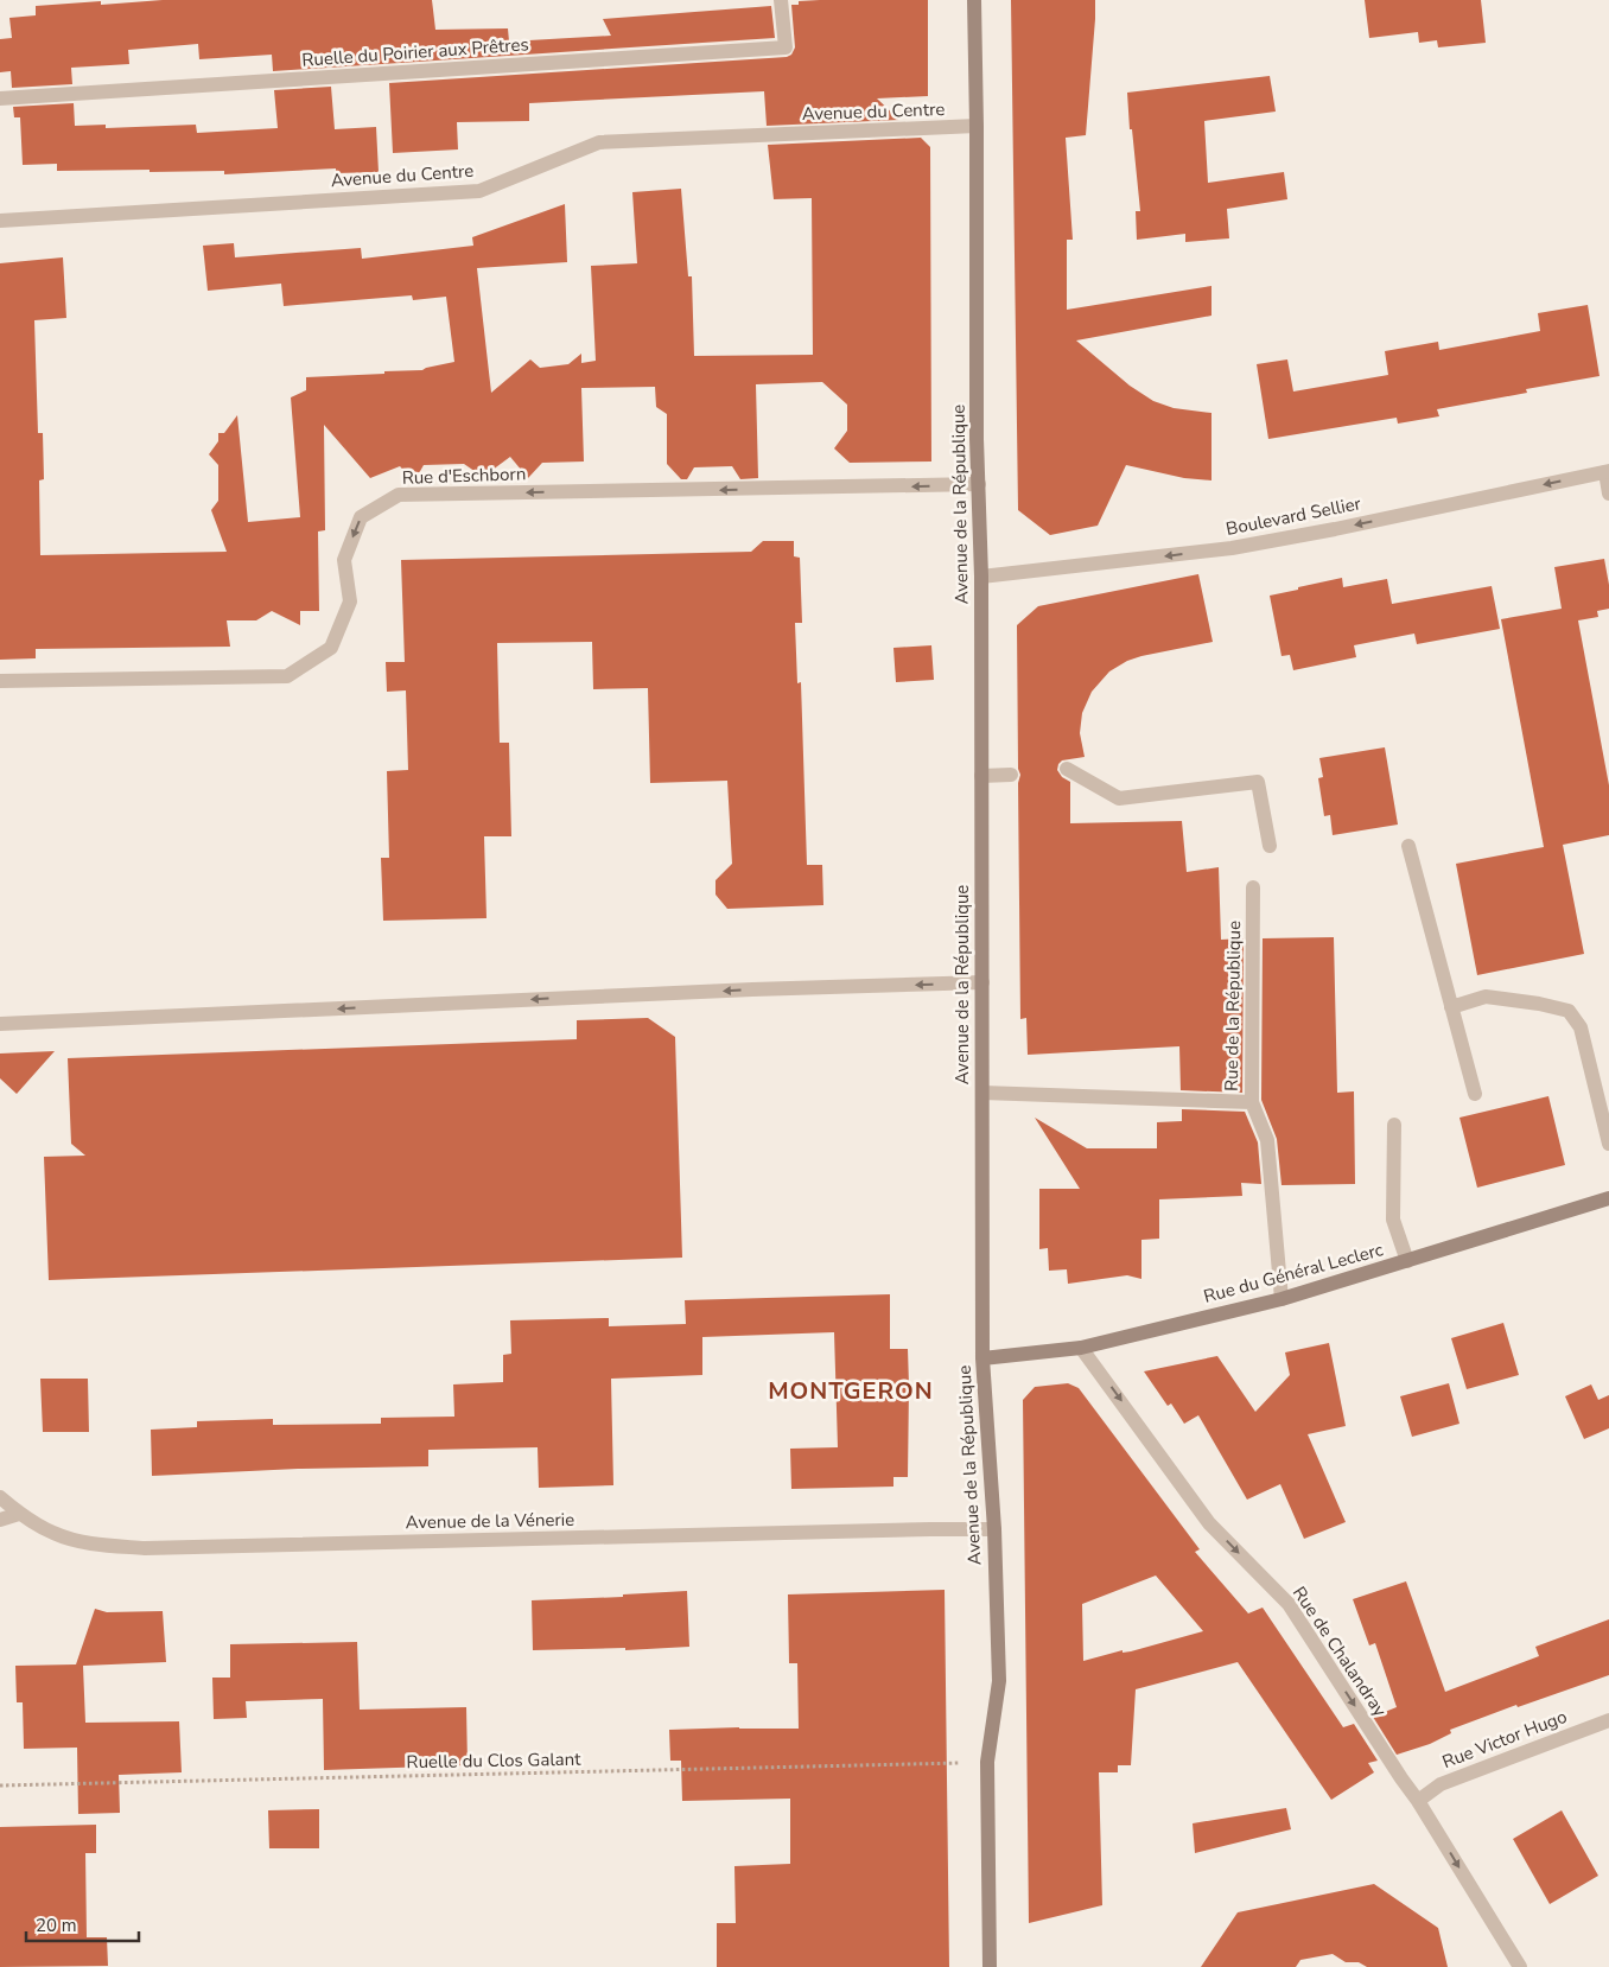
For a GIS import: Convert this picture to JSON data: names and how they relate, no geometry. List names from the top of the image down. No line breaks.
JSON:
{"streets":{"main road":["Avenue de la République","Rue du Général Leclerc"],"street":["Ruelle du Poirier aux Prêtres","Avenue du Centre","Rue d'Eschborn","Boulevard Sellier","Rue de la République","Avenue de la Vénerie","Rue de Chalandray","Rue Victor Hugo"],"path":["Ruelle du Clos Galant"]},"crossings":[["Avenue du Centre","Avenue de la République"],["Rue d'Eschborn","Avenue de la République"],["Avenue de la République","Boulevard Sellier"],["Avenue de la République","Rue du Général Leclerc"],["Avenue de la République","Avenue de la Vénerie"],["Avenue de la République","Ruelle du Clos Galant"],["Rue de la République","Rue du Général Leclerc"],["Rue du Général Leclerc","Rue de Chalandray"],["Rue de Chalandray","Rue Victor Hugo"]],"one_way":["Rue d'Eschborn","Boulevard Sellier","Rue de Chalandray"],"districts":["MONTGERON"],"scale_bar":"20 m"}
